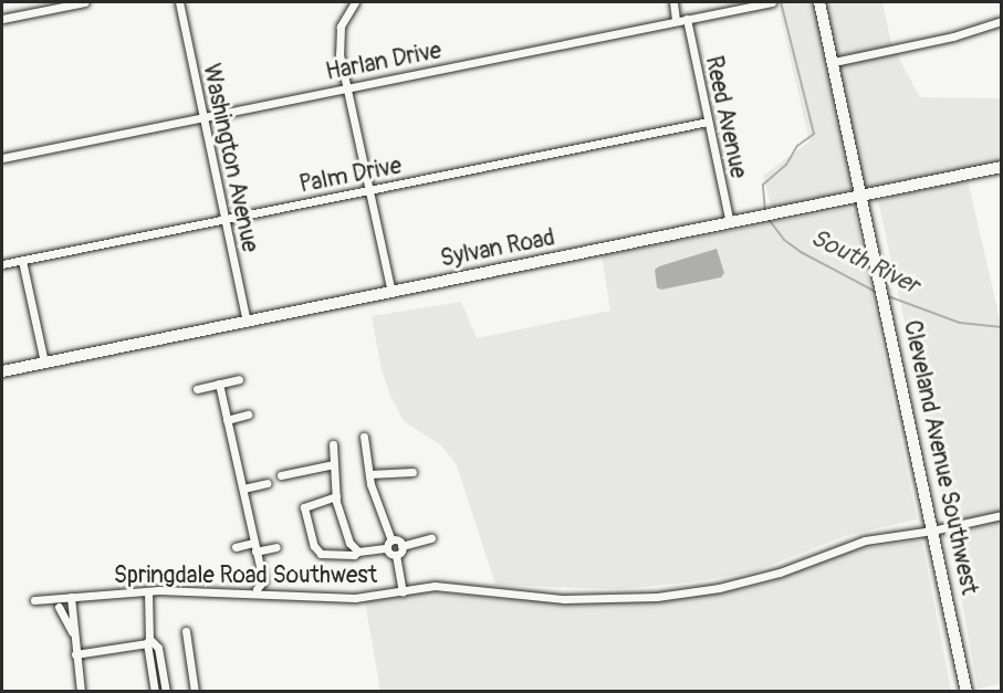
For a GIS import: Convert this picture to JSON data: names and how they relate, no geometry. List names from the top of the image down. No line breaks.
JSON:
{"streets":{"main road":["Sylvan Road","Cleveland Avenue Southwest"],"street":["Harlan Drive","Reed Avenue","Washington Avenue","Palm Drive","Springdale Road Southwest"]},"crossings":[["Harlan Drive","Reed Avenue"],["Harlan Drive","Washington Avenue"],["Reed Avenue","Palm Drive"],["Reed Avenue","Sylvan Road"],["Washington Avenue","Palm Drive"],["Washington Avenue","Sylvan Road"],["Sylvan Road","Cleveland Avenue Southwest"],["Cleveland Avenue Southwest","Springdale Road Southwest"]],"water":["South River"]}
